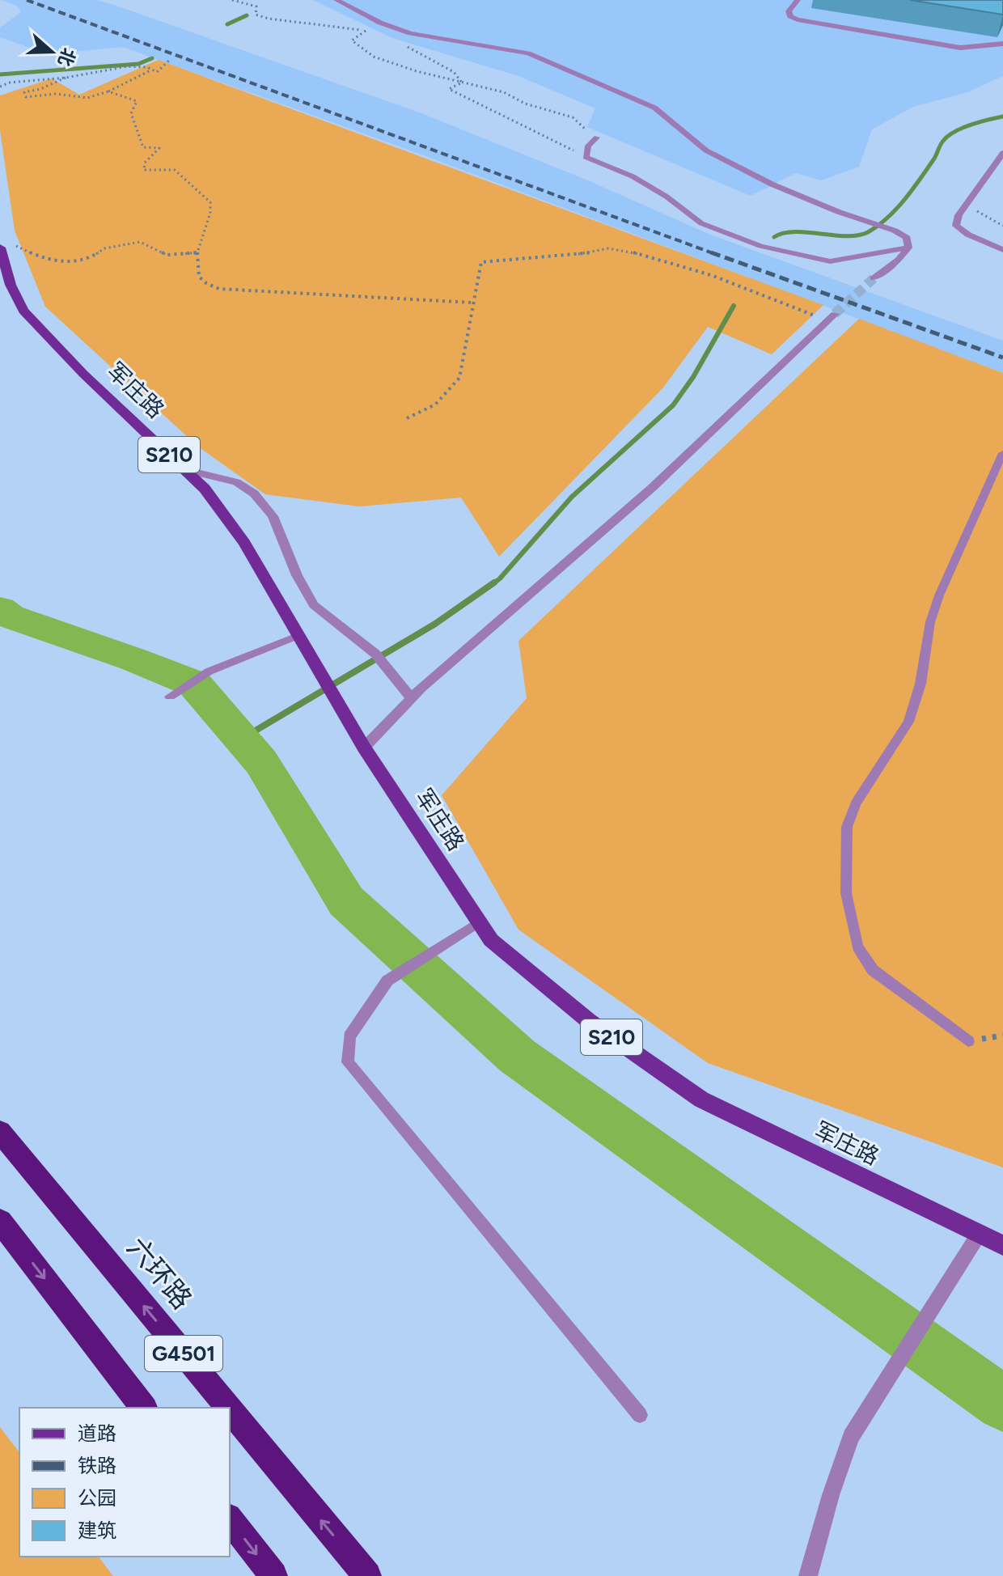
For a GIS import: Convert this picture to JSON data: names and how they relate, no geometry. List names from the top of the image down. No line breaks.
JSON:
{"streets":{"highway":["六环路","G4501"],"main road":["军庄路","S210"]},"legend":["道路","铁路","公园","建筑"],"north":"right"}
